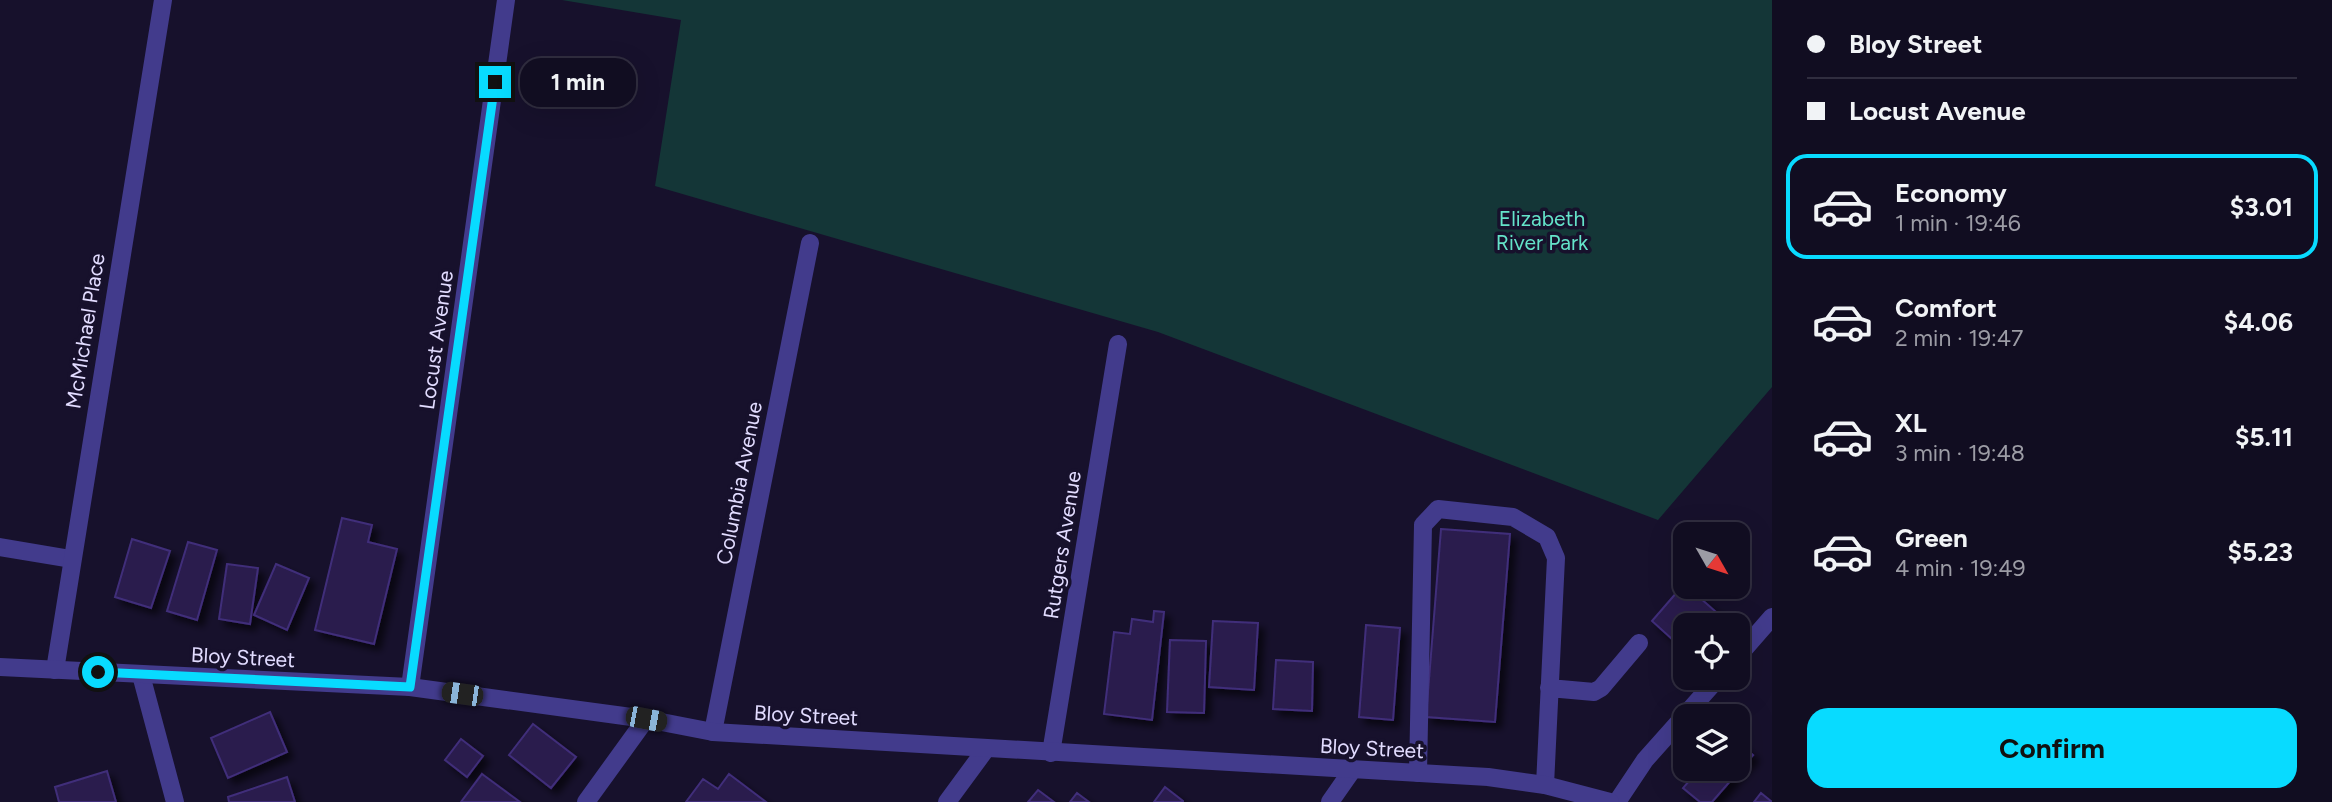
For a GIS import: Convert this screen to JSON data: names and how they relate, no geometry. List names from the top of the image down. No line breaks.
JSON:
{"streets":{"street":["McMichael Place","Locust Avenue","Columbia Avenue","Rutgers Avenue","Bloy Street"]},"crossings":[["McMichael Place","Bloy Street"],["Locust Avenue","Bloy Street"],["Columbia Avenue","Bloy Street"],["Rutgers Avenue","Bloy Street"]],"parks":["Elizabeth River Park"],"north":"bottom right","page":{"banner":["Bloy Street","Locust Avenue"],"bubble":"1 min","list":[{"name":"Economy","note":"1 min · 19:46","value":"$3.01"},{"name":"Comfort","note":"2 min · 19:47","value":"$4.06"},{"name":"XL","note":"3 min · 19:48","value":"$5.11"},{"name":"Green","note":"4 min · 19:49","value":"$5.23"}],"buttons":"Confirm"}}
